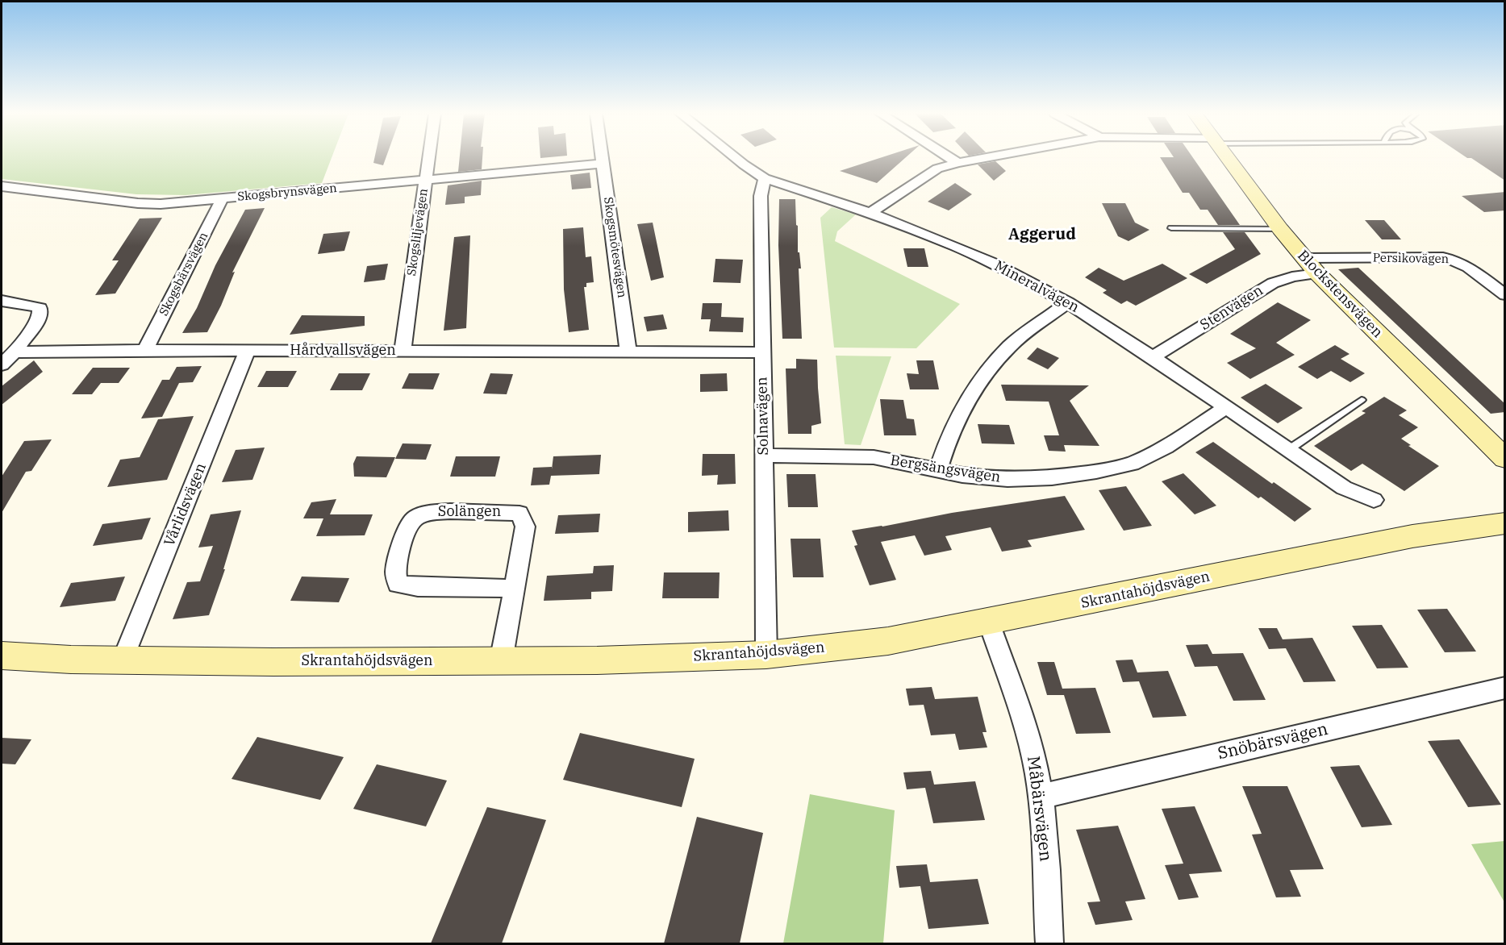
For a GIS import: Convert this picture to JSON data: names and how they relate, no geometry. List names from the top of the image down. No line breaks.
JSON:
{"streets":{"street":["Skogsbrynsvägen","Skogsliljevägen","Skogsmötesvägen","Persikovägen","Skogsbärsvägen","Mineralvägen","Blockstensvägen","Stenvägen","Hårdvallsvägen","Solnavägen","Bergsängsvägen","Vårlidsvägen","Solängen","Skrantahöjdsvägen","Snöbärsvägen","Måbärsvägen"]},"crossings":[["Skogsbrynsvägen","Skogsliljevägen"],["Skogsbrynsvägen","Skogsmötesvägen"],["Skogsbrynsvägen","Skogsbärsvägen"],["Skogsliljevägen","Hårdvallsvägen"],["Skogsmötesvägen","Hårdvallsvägen"],["Persikovägen","Blockstensvägen"],["Persikovägen","Stenvägen"],["Skogsbärsvägen","Hårdvallsvägen"],["Mineralvägen","Stenvägen"],["Mineralvägen","Solnavägen"],["Mineralvägen","Bergsängsvägen"],["Blockstensvägen","Stenvägen"],["Hårdvallsvägen","Solnavägen"],["Hårdvallsvägen","Vårlidsvägen"],["Solnavägen","Bergsängsvägen"],["Solnavägen","Skrantahöjdsvägen"],["Vårlidsvägen","Skrantahöjdsvägen"],["Solängen","Skrantahöjdsvägen"],["Skrantahöjdsvägen","Måbärsvägen"],["Snöbärsvägen","Måbärsvägen"]],"districts":["Aggerud"]}
